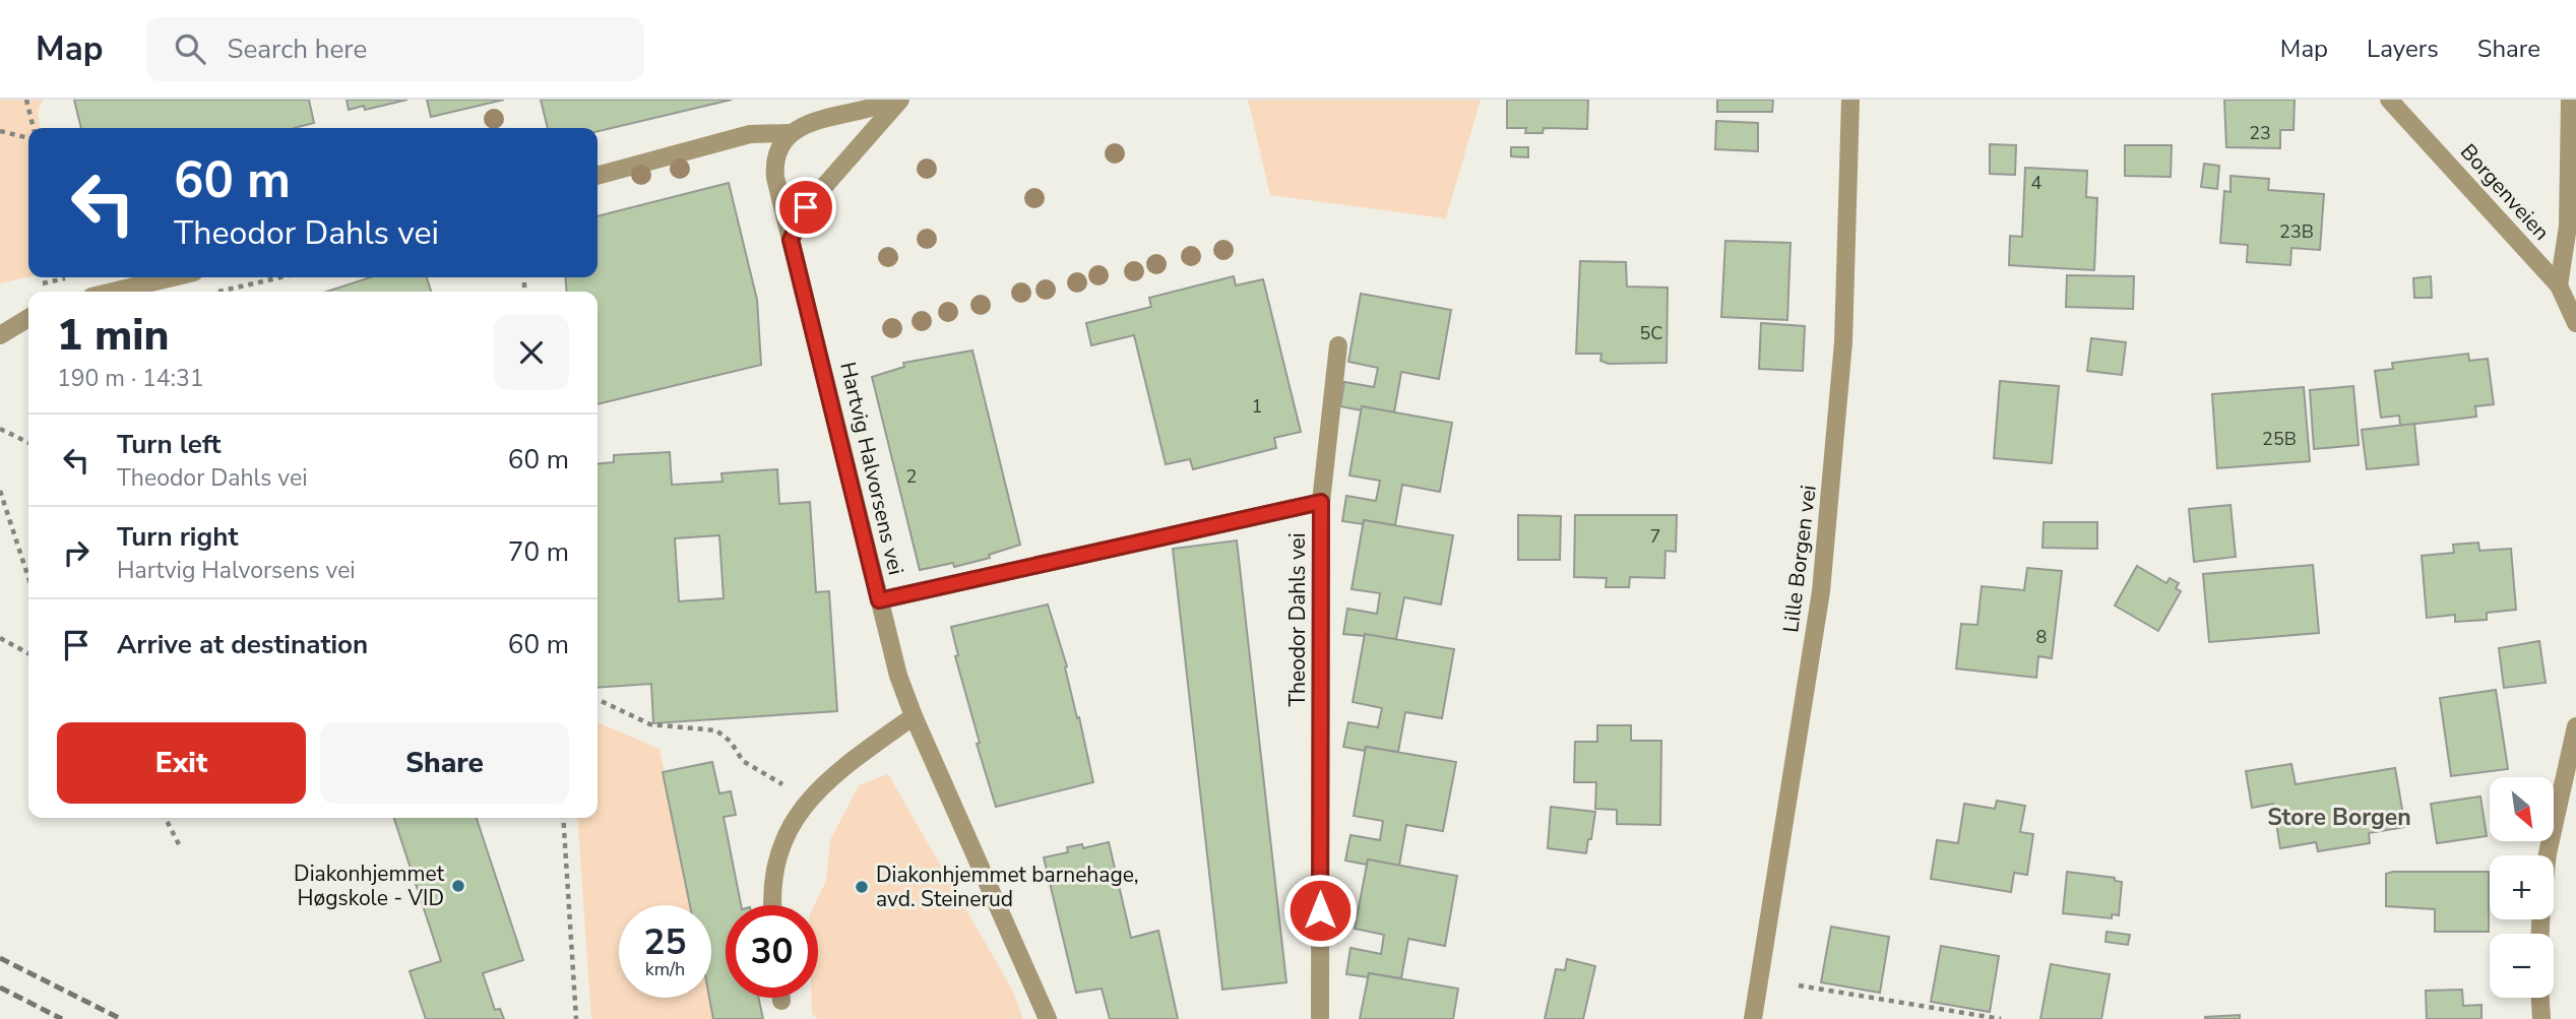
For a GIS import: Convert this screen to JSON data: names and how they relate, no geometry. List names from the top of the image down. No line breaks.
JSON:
{"streets":{"street":["Borgenveien","Hartvig Halvorsens vei","Lille Borgen vei","Theodor Dahls vei"]},"crossings":[["Hartvig Halvorsens vei","Theodor Dahls vei"]],"districts":["Store Borgen"],"places":["Diakonhjemmet Høgskole - VID","Diakonhjemmet barnehage, avd. Steinerud"],"house_numbers":["23","4","23B","5C","1","25B","2","7","8"],"north":"bottom right","page":{"header":"Map","search":"Search here","nav":["Map","Layers","Share"],"turn":["60 m","Theodor Dahls vei"],"heading":["1 min","190 m · 14:31"],"list":[{"name":"Turn left","note":"Theodor Dahls vei","value":"60 m"},{"name":"Turn right","note":"Hartvig Halvorsens vei","value":"70 m"},{"name":"Arrive at destination","value":"60 m"}],"buttons":["Exit","Share"],"map_buttons":["+","−"],"speed":"25 km/h","limit":"30"}}
